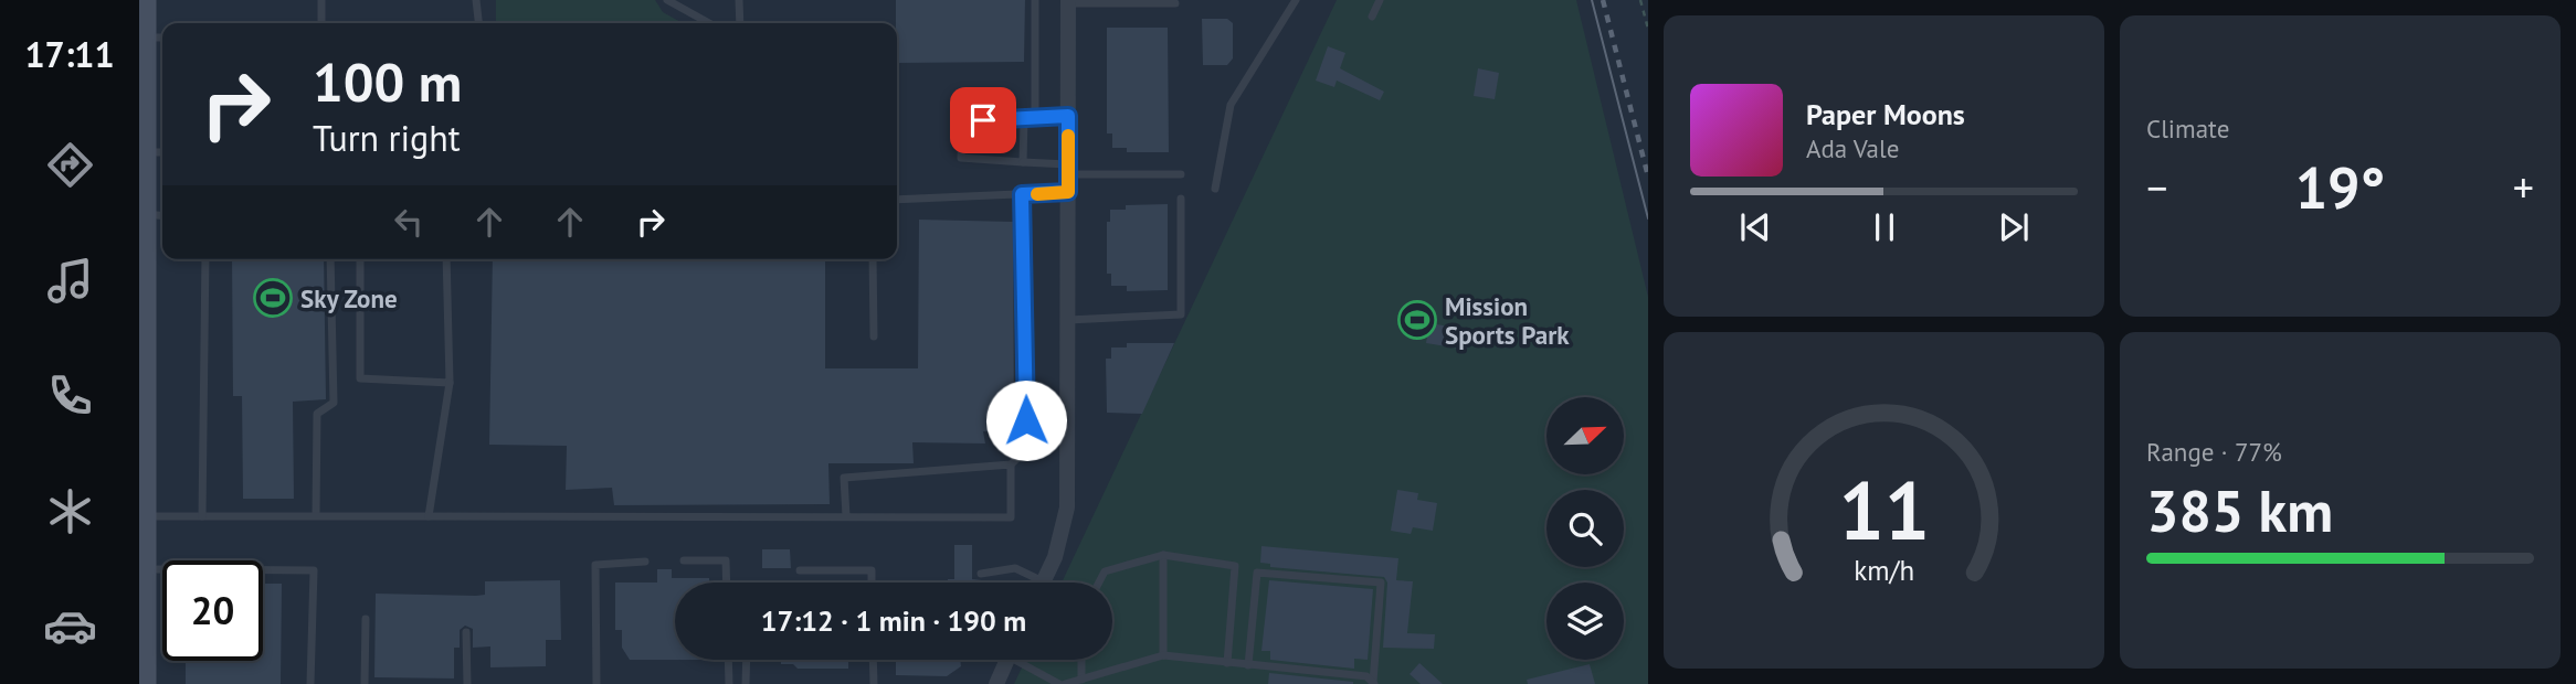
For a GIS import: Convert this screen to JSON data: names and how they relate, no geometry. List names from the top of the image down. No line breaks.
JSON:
{"places":{"sports":["Sky Zone","Mission Sports Park"]},"north":"top right","page":{"tabs":"17:11","tile":["Climate",["Range · 77%","385 km"]],"turn":["100 m","Turn right"],"song":["Paper Moons","Ada Vale"],"heat":["−","19°","+"],"limit":"20","trip":"17:12 · 1 min · 190 m","gauge":["11","km/h"]}}
